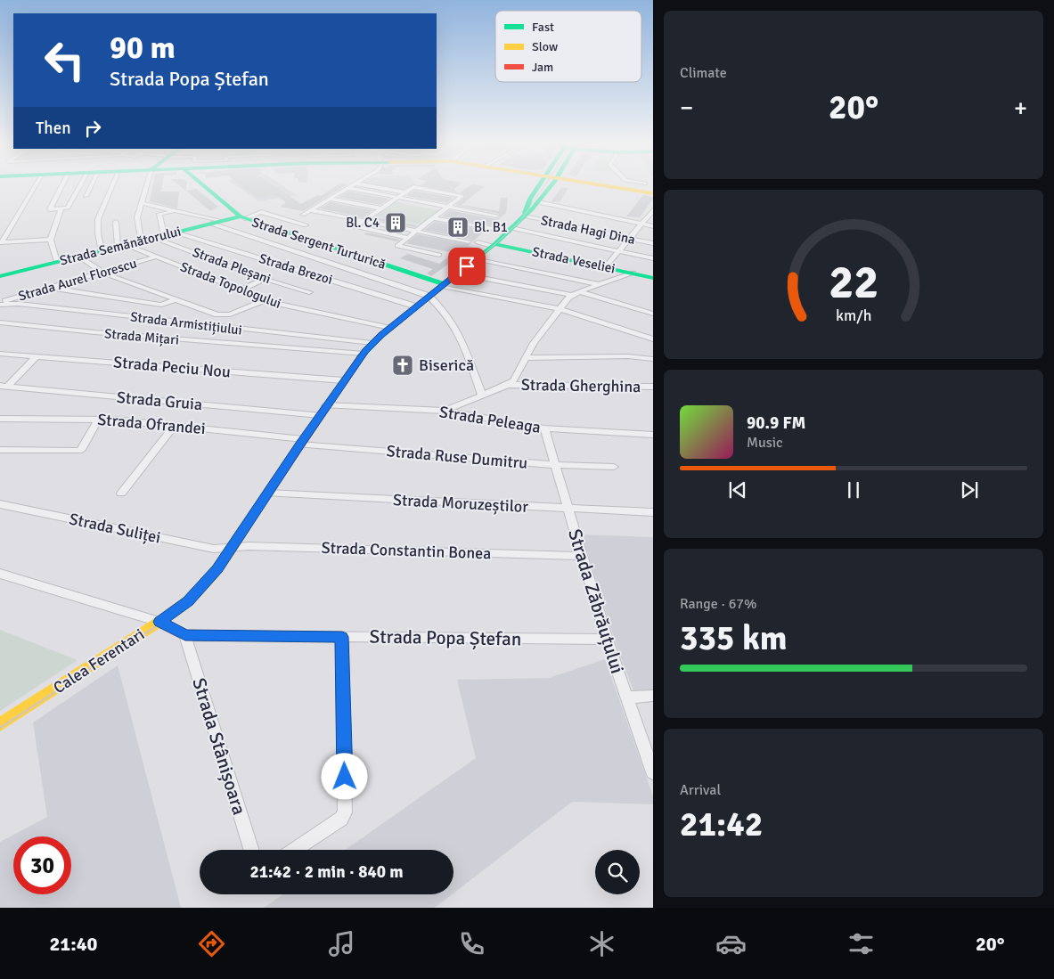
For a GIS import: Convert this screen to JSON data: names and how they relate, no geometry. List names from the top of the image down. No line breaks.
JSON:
{"streets":{"street":["Strada Hagi Dina","Strada Sergent Turturică","Strada Semănătorului","Strada Veseliei","Strada Pleșani","Strada Brezoi","Strada Aurel Florescu","Strada Topologului","Strada Armistițiului","Strada Mițari","Strada Peciu Nou","Strada Gherghina","Strada Gruia","Strada Peleaga","Strada Ofrandei","Strada Ruse Dumitru","Strada Moruzeștilor","Strada Suliței","Strada Constantin Bonea","Strada Zăbrăuțului","Strada Popa Ștefan","Calea Ferentari","Strada Stânișoara"]},"crossings":[["Strada Hagi Dina","Calea Ferentari"],["Strada Sergent Turturică","Strada Semănătorului"],["Strada Sergent Turturică","Calea Ferentari"],["Strada Semănătorului","Strada Pleșani"],["Strada Semănătorului","Strada Brezoi"],["Strada Semănătorului","Strada Topologului"],["Strada Veseliei","Calea Ferentari"],["Strada Brezoi","Calea Ferentari"],["Strada Aurel Florescu","Strada Topologului"],["Strada Aurel Florescu","Strada Armistițiului"],["Strada Topologului","Calea Ferentari"],["Strada Armistițiului","Calea Ferentari"],["Strada Mițari","Calea Ferentari"],["Strada Peciu Nou","Calea Ferentari"],["Strada Gruia","Calea Ferentari"],["Strada Peleaga","Strada Zăbrăuțului"],["Strada Peleaga","Calea Ferentari"],["Strada Ofrandei","Strada Ruse Dumitru"],["Strada Ofrandei","Calea Ferentari"],["Strada Ruse Dumitru","Strada Zăbrăuțului"],["Strada Ruse Dumitru","Calea Ferentari"],["Strada Moruzeștilor","Strada Zăbrăuțului"],["Strada Moruzeștilor","Calea Ferentari"],["Strada Suliței","Strada Constantin Bonea"],["Strada Suliței","Calea Ferentari"],["Strada Constantin Bonea","Strada Zăbrăuțului"],["Strada Constantin Bonea","Calea Ferentari"],["Strada Zăbrăuțului","Strada Popa Ștefan"],["Strada Popa Ștefan","Calea Ferentari"],["Strada Popa Ștefan","Strada Stânișoara"]],"places":{"building":["Bl. C4","Bl. B1"],"church":["Biserică"]},"legend":["Fast","Slow","Jam"],"page":{"tile":["Climate",["Range · 67%","335 km"],["Arrival","21:42"]],"turn":["90 m","Strada Popa Ștefan"],"heat":["−","20°","+"],"then":"Then","song":["90.9 FM","Music"],"limit":"30","trip":"21:42 · 2 min · 840 m","tabs":["21:40","20°"],"gauge":["22","km/h"]}}
